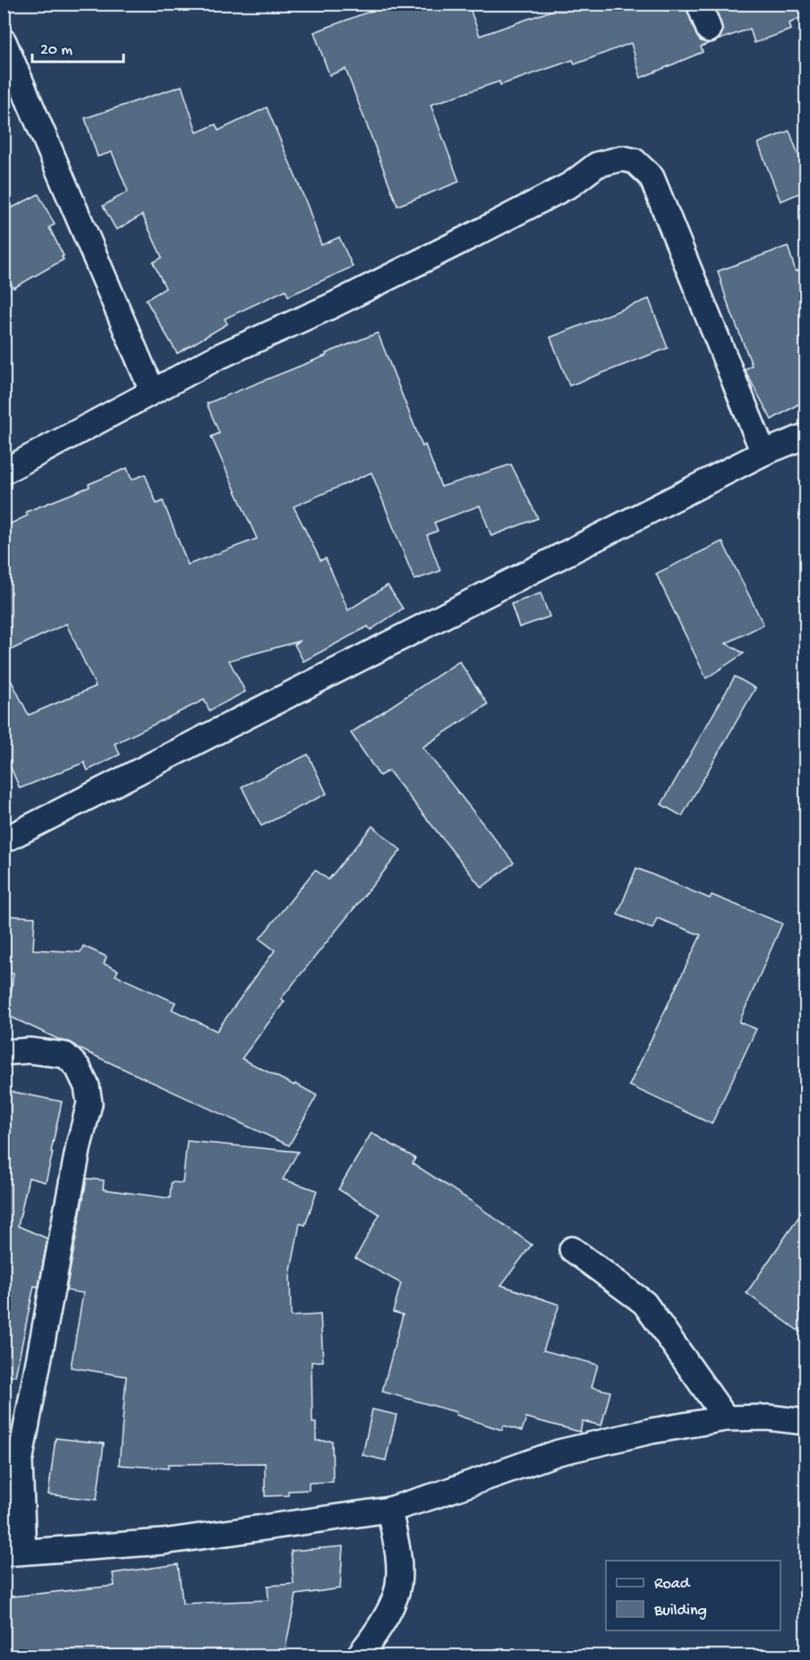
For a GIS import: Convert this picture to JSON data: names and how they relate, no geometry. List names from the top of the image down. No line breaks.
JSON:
{"legend":["Road","Building"],"scale_bar":"20 m"}
